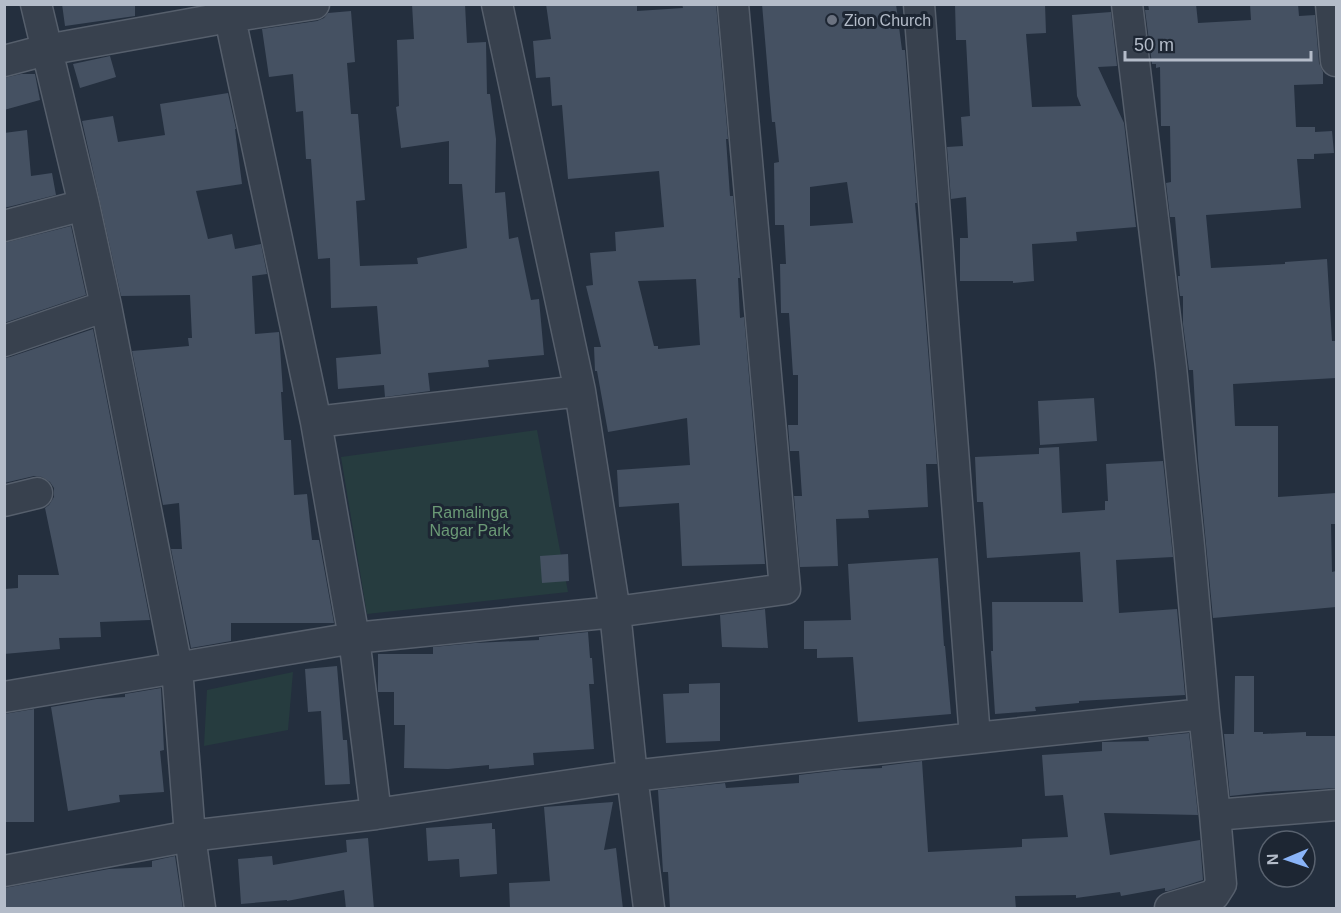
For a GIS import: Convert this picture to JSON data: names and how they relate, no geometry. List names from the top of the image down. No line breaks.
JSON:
{"parks":["Ramalinga Nagar Park"],"places":["Zion Church"],"scale_bar":"50 m","north":"left"}
